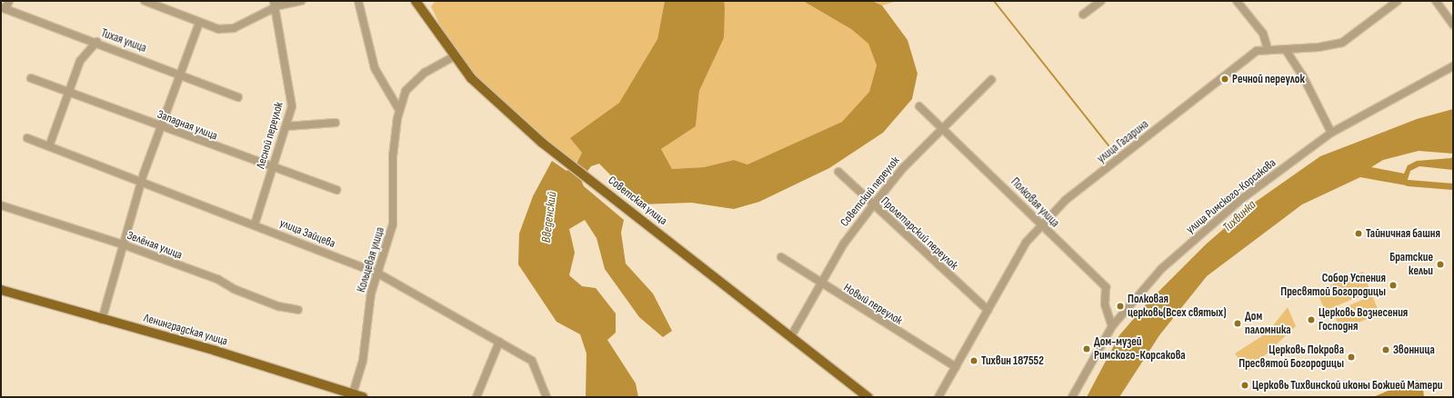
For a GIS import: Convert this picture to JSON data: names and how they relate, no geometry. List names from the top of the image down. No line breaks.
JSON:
{"streets":{"main road":["Советская улица","Ленинградская улица"],"street":["Тихая улица","Западная улица","Лесной переулок","улица Гагарина","Советский переулок","улица Римского-Корсакова","Полковая улица","улица Зайцева","Пролетарский переулок","Зелёная улица","Кольцевая улица","Новый переулок"]},"crossings":[["Западная улица","Лесной переулок"],["Лесной переулок","улица Зайцева"],["улица Гагарина","Полковая улица"],["улица Гагарина","Пролетарский переулок"],["улица Гагарина","Новый переулок"],["Советский переулок","Советская улица"],["Советский переулок","Полковая улица"],["Советский переулок","Пролетарский переулок"],["Советский переулок","Новый переулок"],["улица Римского-Корсакова","Полковая улица"],["Советская улица","Кольцевая улица"],["улица Зайцева","Кольцевая улица"],["Кольцевая улица","Ленинградская улица"]],"water":["Тихвинка","Введенский"],"places":["Речной переулок","Тайничная башня","Братские кельи","Собор Успения Пресвятой Богородицы","Полковая церковь(Всех святых)","Церковь Вознесения Господня","Дом паломника","Дом-музей Римского-Корсакова","Звонница","Церковь Покрова Пресвятой Богородицы","Тихвин 187552","Церковь Тихвинской иконы Божией Матери"]}
